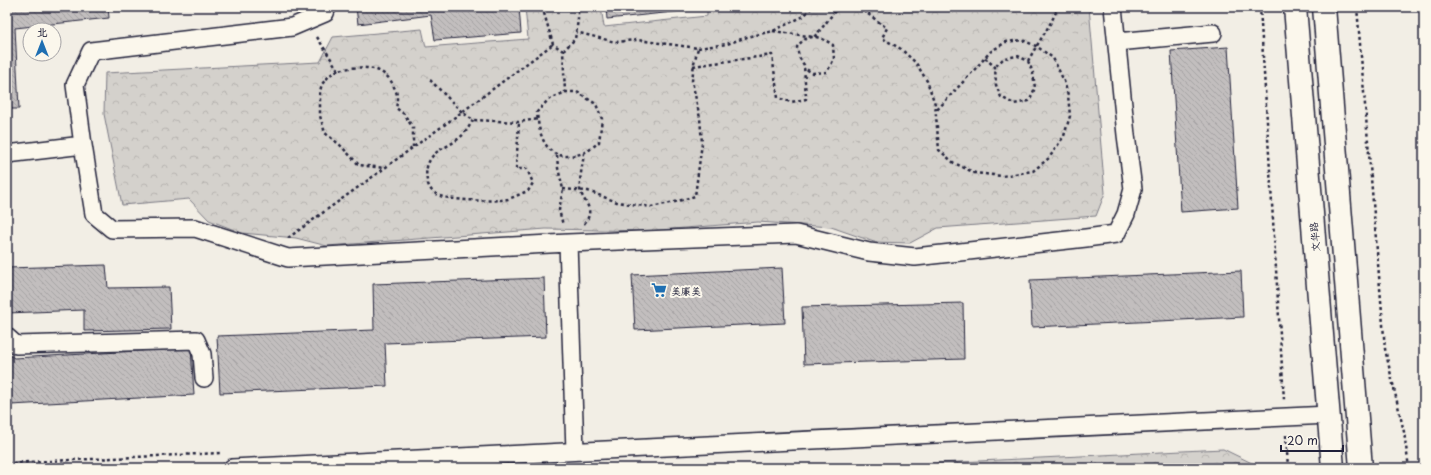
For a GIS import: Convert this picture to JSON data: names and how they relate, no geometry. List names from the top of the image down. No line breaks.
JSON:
{"streets":{"street":["文华路"]},"places":{"supermarket":["美廉美"]},"scale_bar":"20 m","north":"top"}
